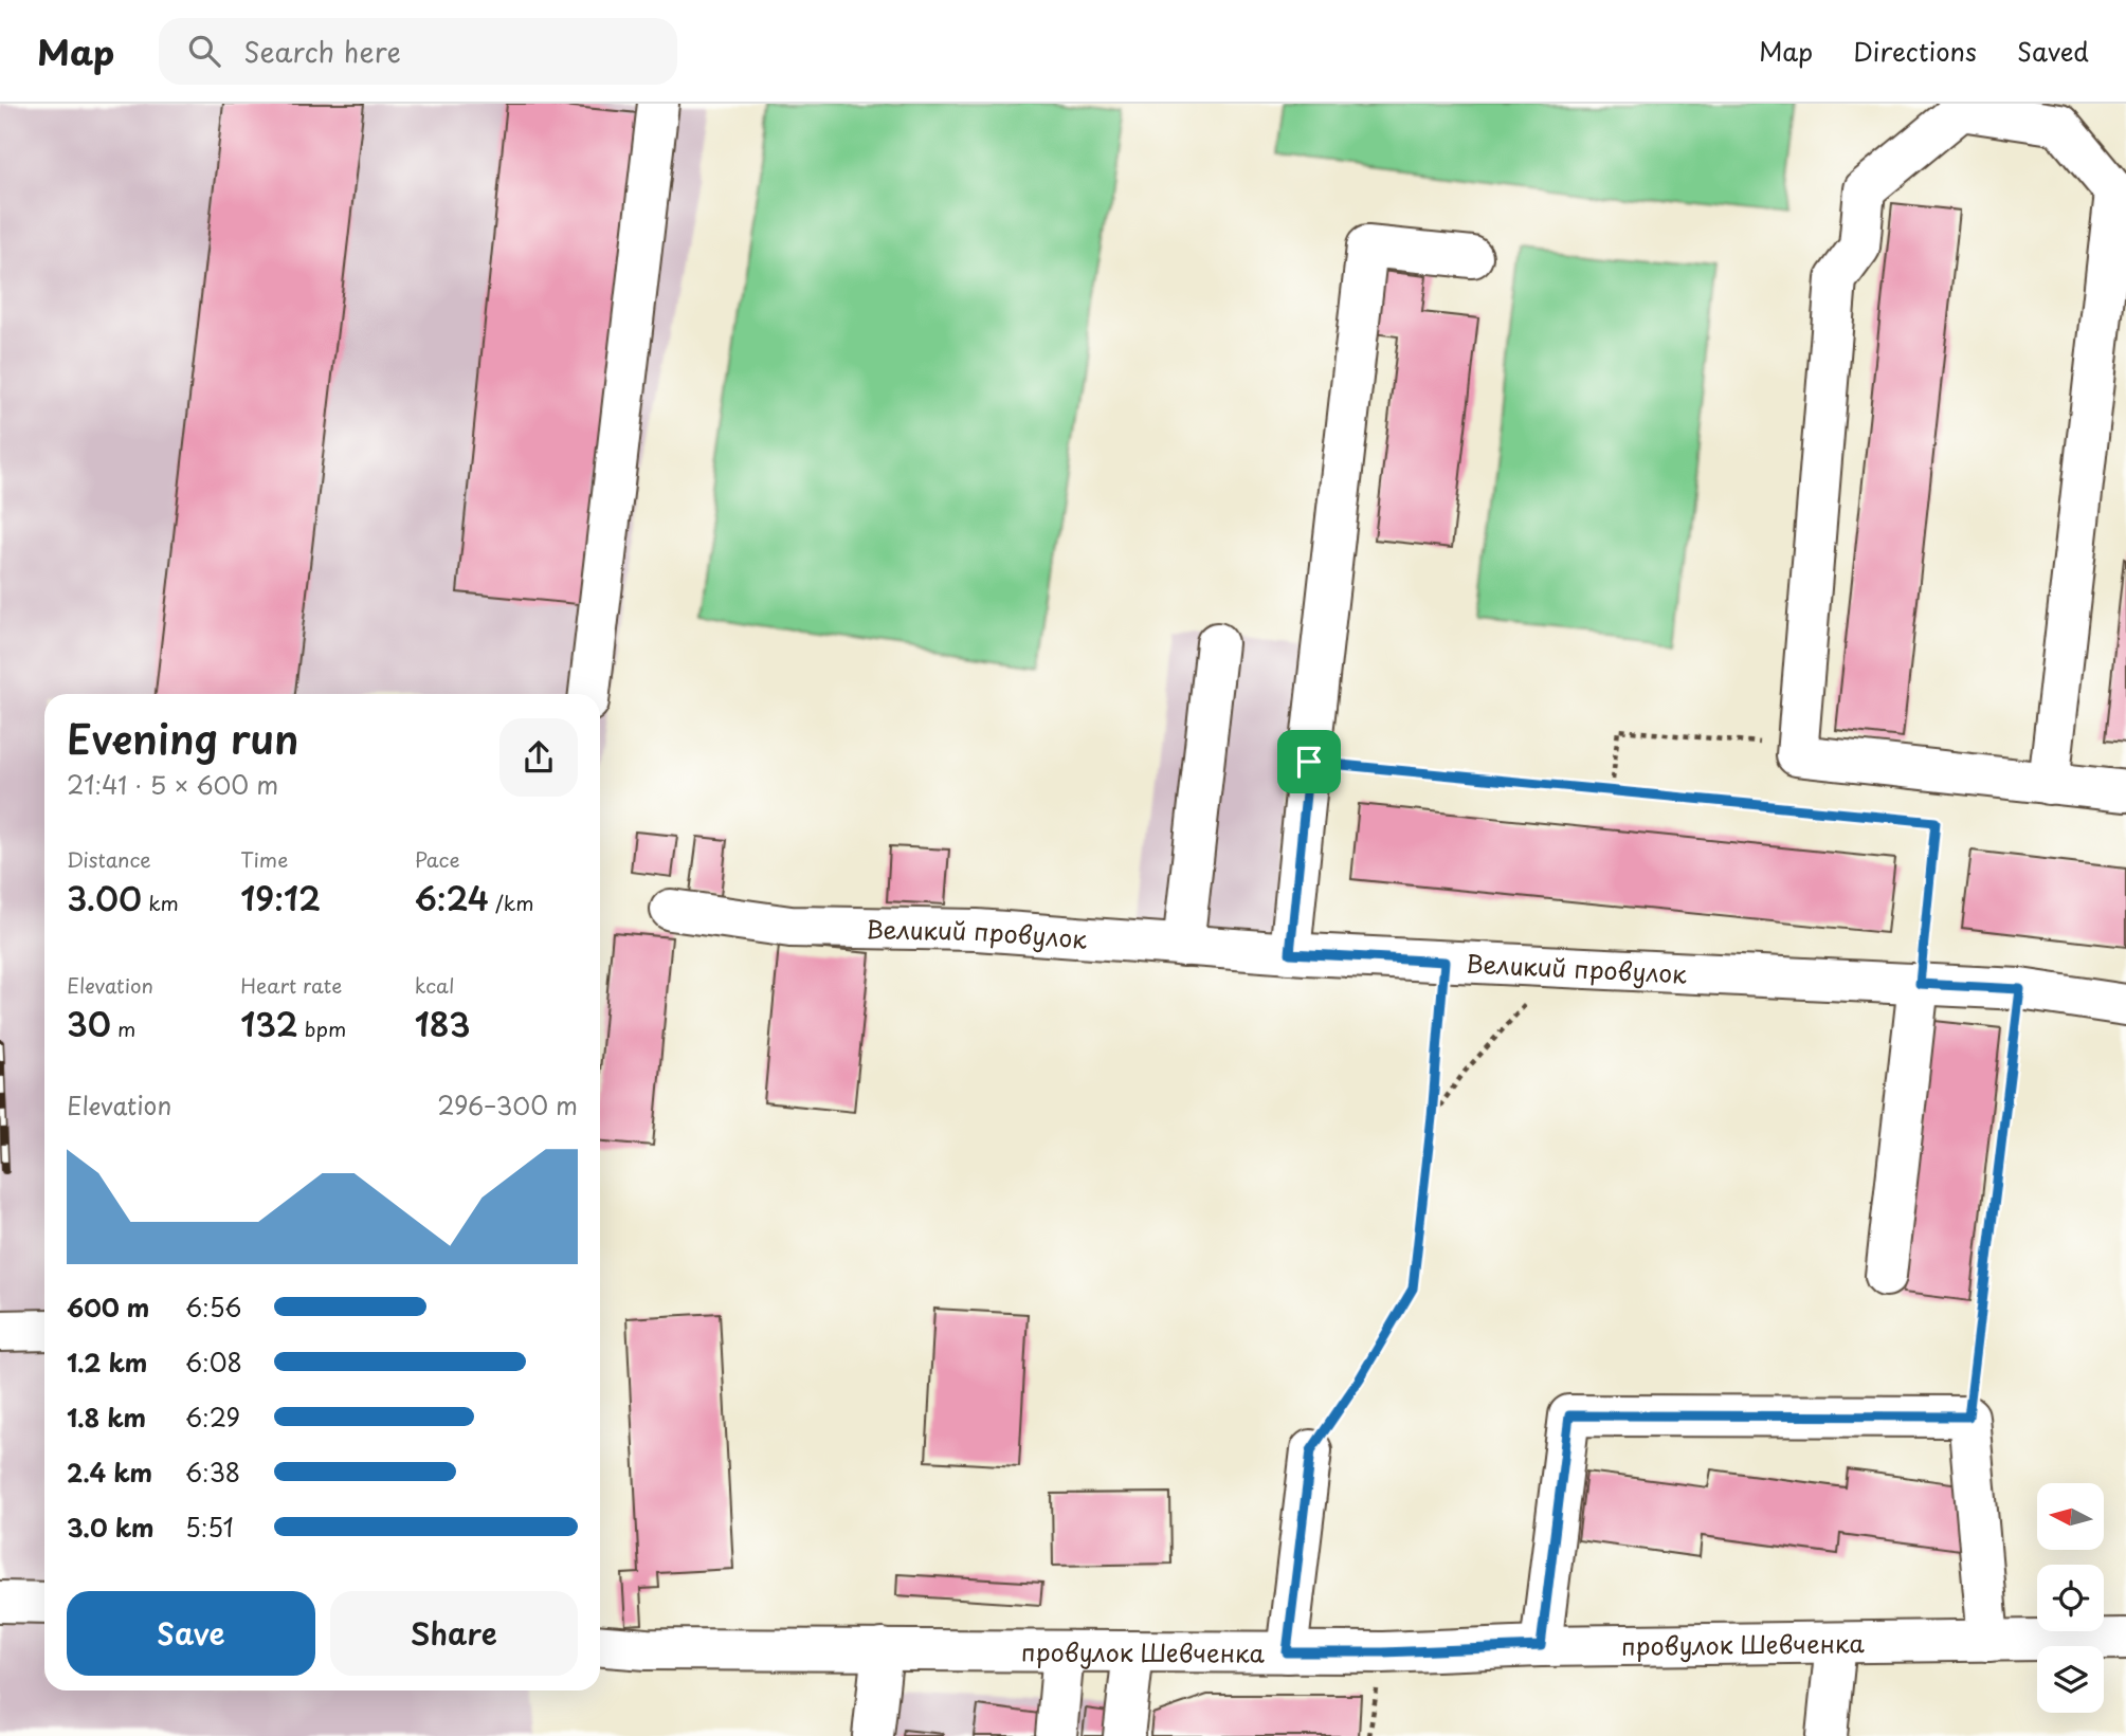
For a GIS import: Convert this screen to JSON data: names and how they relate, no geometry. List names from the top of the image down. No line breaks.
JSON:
{"streets":{"street":["Великий провулок","провулок Шевченка"]},"north":"left","page":{"header":"Map","search":"Search here","nav":["Map","Directions","Saved"],"heading":["Evening run","21:41 · 5 × 600 m"],"stats":[["Distance","3.00 km"],["Time","19:12"],["Pace","6:24 /km"],["Elevation","30 m"],["Heart rate","132 bpm"],["kcal","183"]],"chart":["Elevation","296–300 m"],"list":[{"name":"600 m","note":"6:56"},{"name":"1.2 km","note":"6:08"},{"name":"1.8 km","note":"6:29"},{"name":"2.4 km","note":"6:38"},{"name":"3.0 km","note":"5:51"}],"buttons":["Save","Share"]}}
